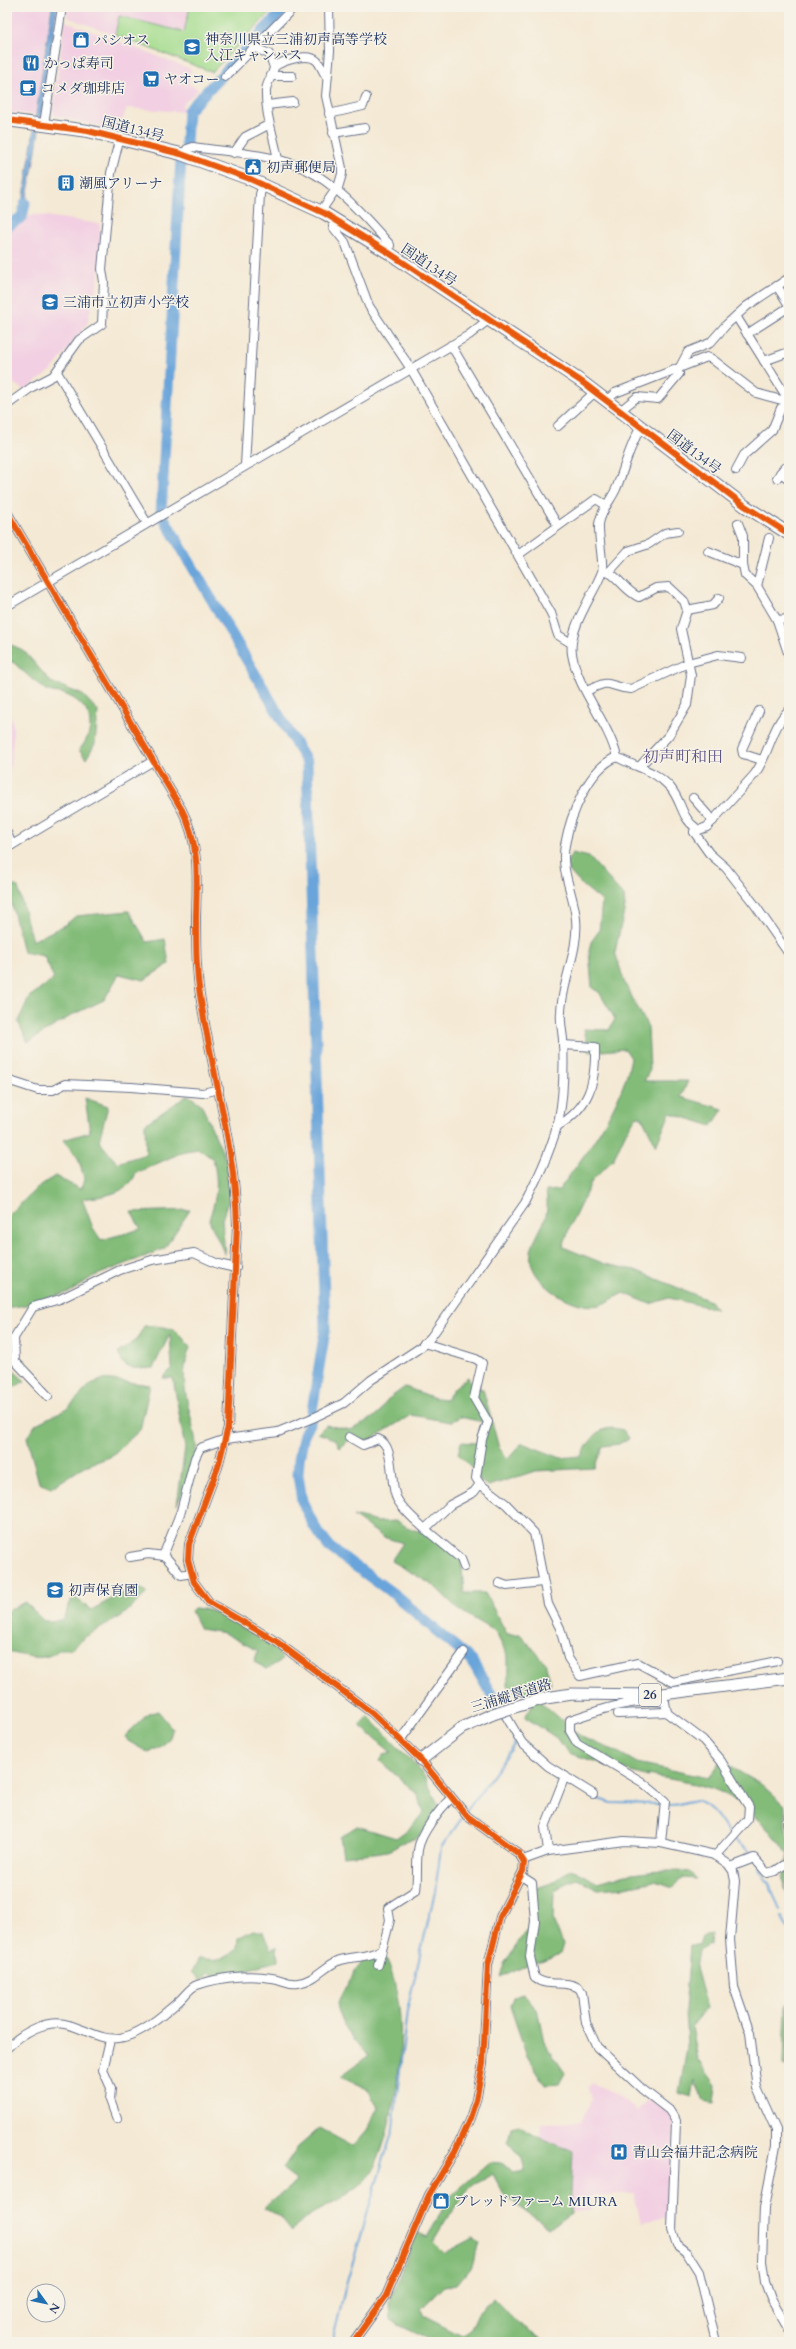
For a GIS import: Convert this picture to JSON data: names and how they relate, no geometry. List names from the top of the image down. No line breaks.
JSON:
{"streets":{"highway":["国道134号"],"main road":["26","三浦縦貫道路"]},"districts":["初声町和田"],"places":{"shop":["パシオス","ブレッドファーム MIURA"],"school or university":["神奈川県立三浦初声高等学校 入江キャンパス","三浦市立初声小学校","初声保育園"],"restaurant":["かっぱ寿司"],"supermarket":["ヤオコー"],"cafe":["コメダ珈琲店"],"public building":["初声郵便局"],"building":["潮風アリーナ"],"hospital":["青山会福井記念病院"]},"north":"bottom right"}
